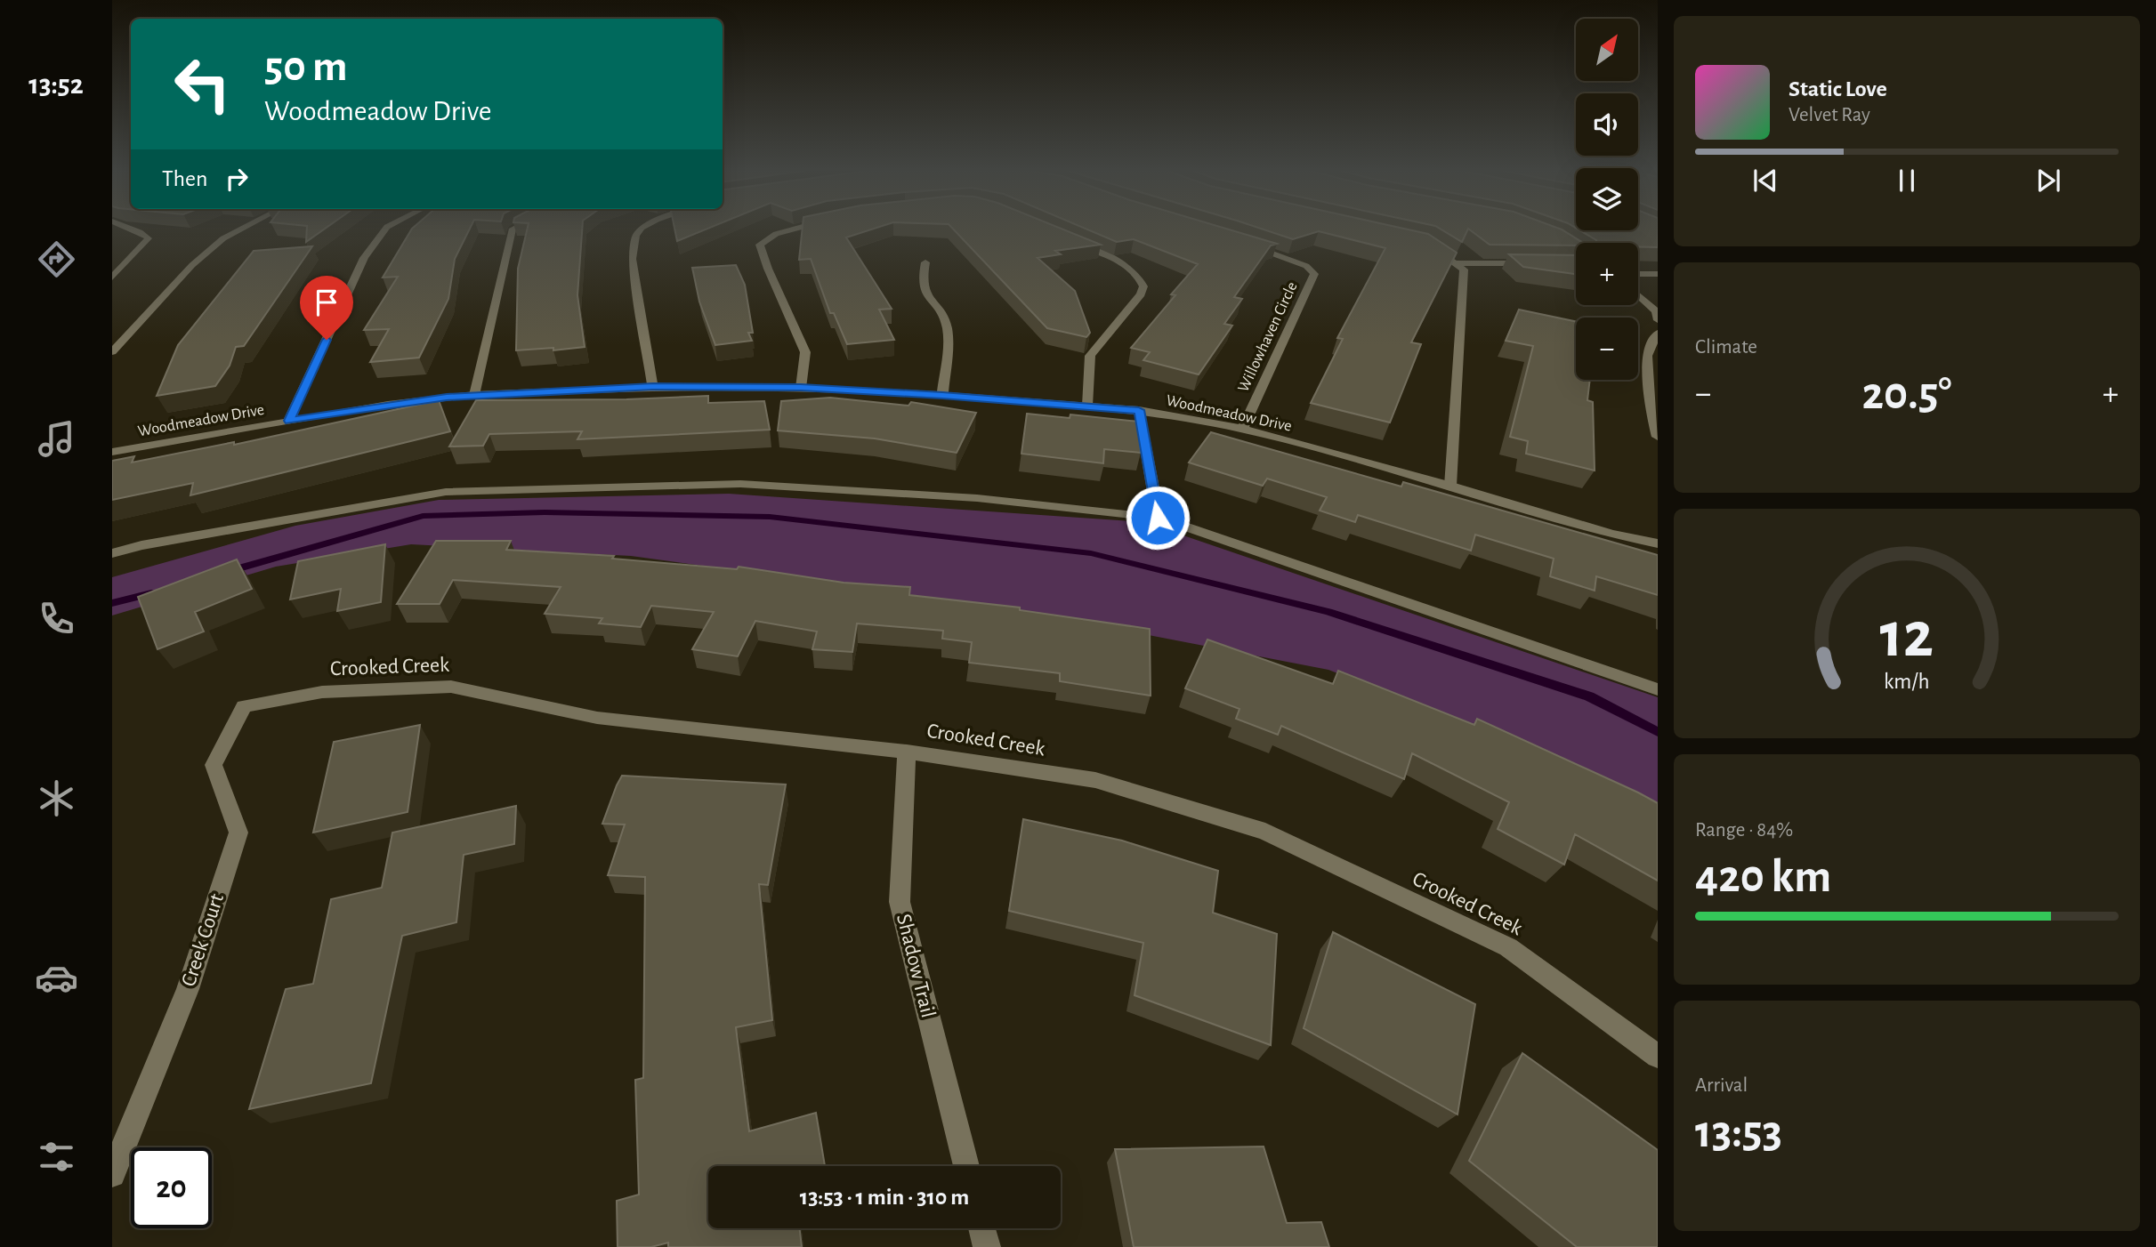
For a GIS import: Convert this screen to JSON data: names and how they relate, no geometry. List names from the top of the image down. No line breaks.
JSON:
{"streets":{"street":["Willowhaven Circle","Woodmeadow Drive","Crooked Creek","Creek Court","Shadow Trail"]},"crossings":[["Willowhaven Circle","Woodmeadow Drive"],["Crooked Creek","Creek Court"],["Crooked Creek","Shadow Trail"]],"north":"top right","page":{"tabs":"13:52","map_buttons":["+","−"],"turn":["50 m","Woodmeadow Drive"],"song":["Static Love","Velvet Ray"],"then":"Then","tile":["Climate",["Range · 84%","420 km"],["Arrival","13:53"]],"heat":["−","20.5°","+"],"limit":"20","trip":"13:53 · 1 min · 310 m","gauge":["12","km/h"]}}
